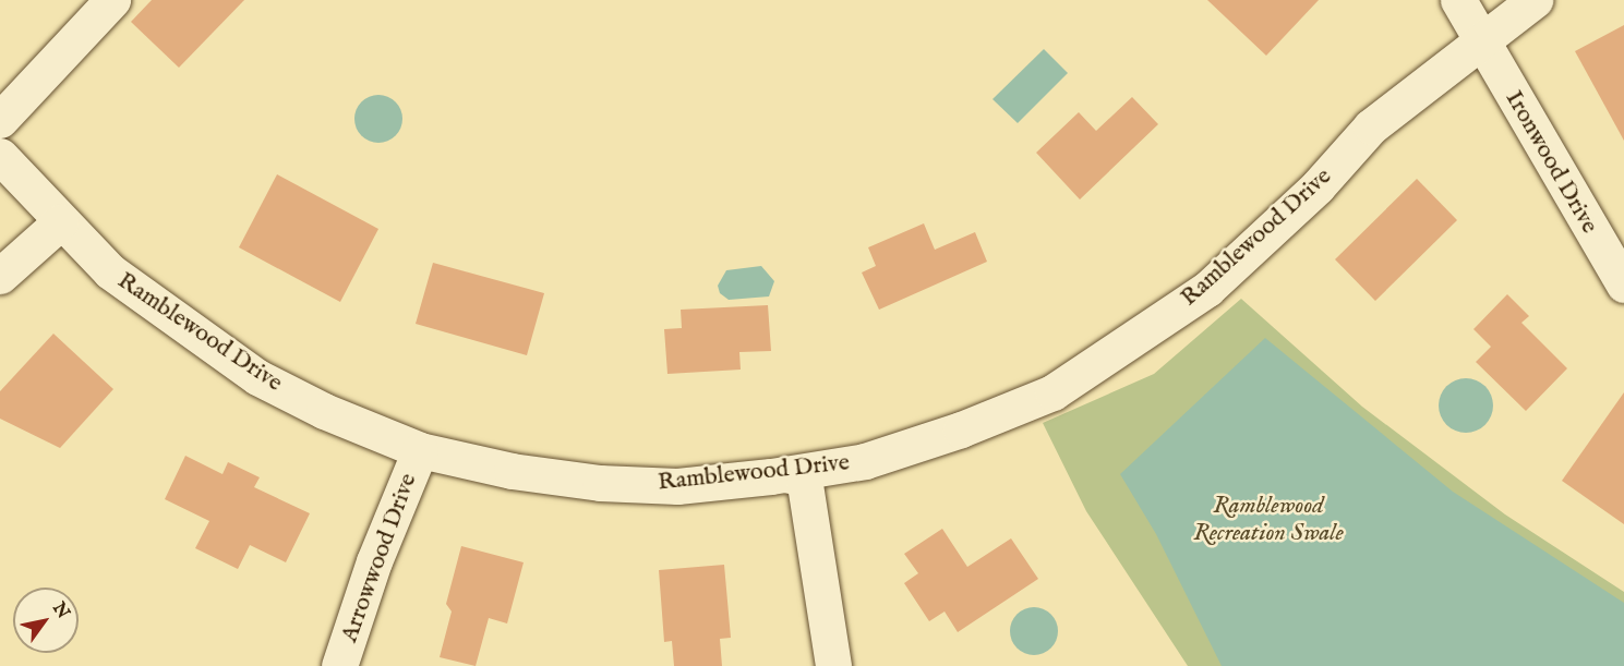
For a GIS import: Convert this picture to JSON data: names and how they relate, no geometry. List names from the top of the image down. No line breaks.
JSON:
{"streets":{"street":["Ironwood Drive","Ramblewood Drive","Arrowwood Drive"]},"crossings":[["Ironwood Drive","Ramblewood Drive"],["Ramblewood Drive","Arrowwood Drive"]],"parks":["Ramblewood Recreation Swale"],"north":"top right"}
